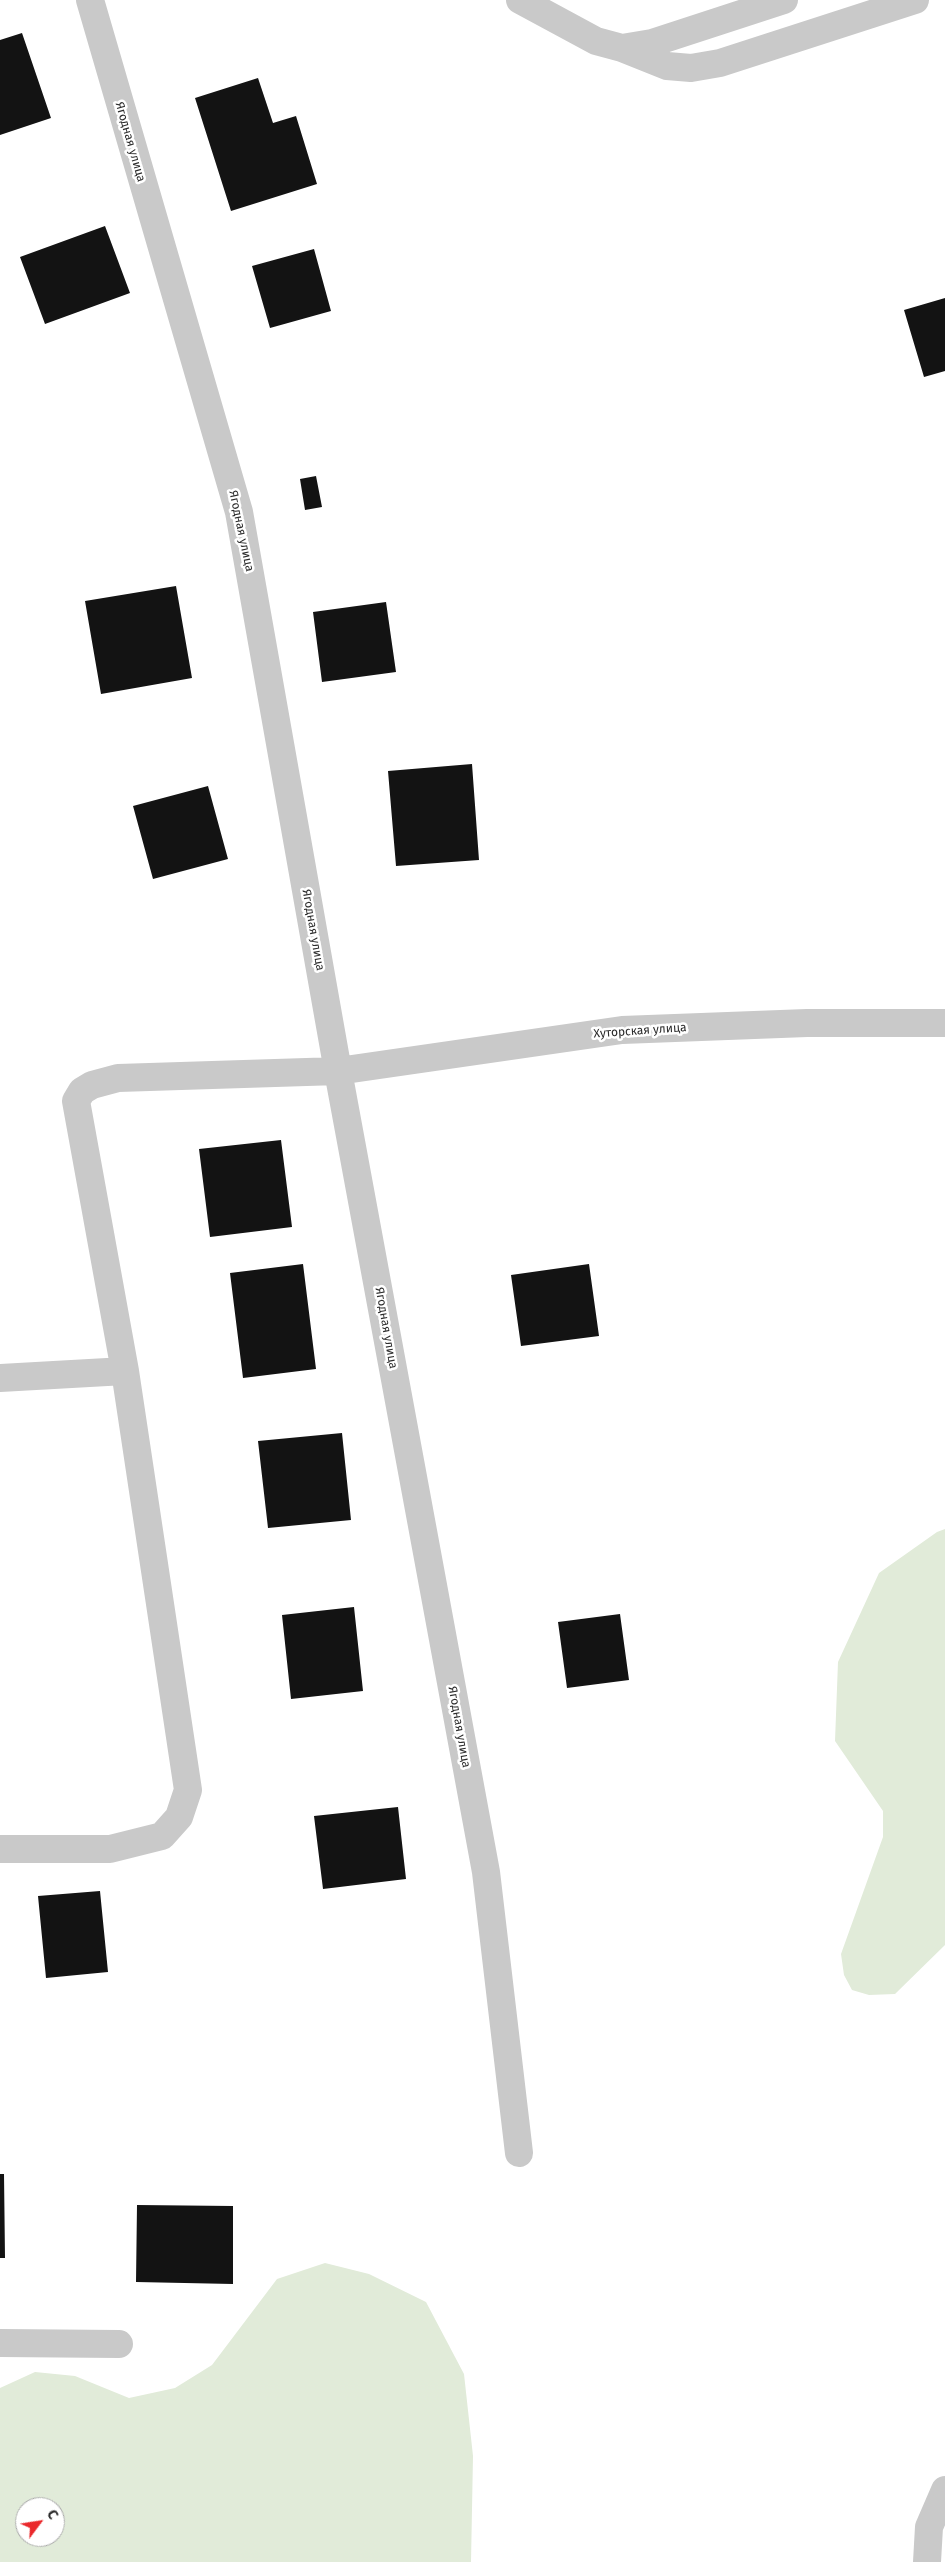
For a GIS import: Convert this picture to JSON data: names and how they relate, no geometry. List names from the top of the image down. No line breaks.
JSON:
{"streets":{"street":["Ягодная улица","Хуторская улица"]},"crossings":[["Ягодная улица","Хуторская улица"]],"north":"top right"}
